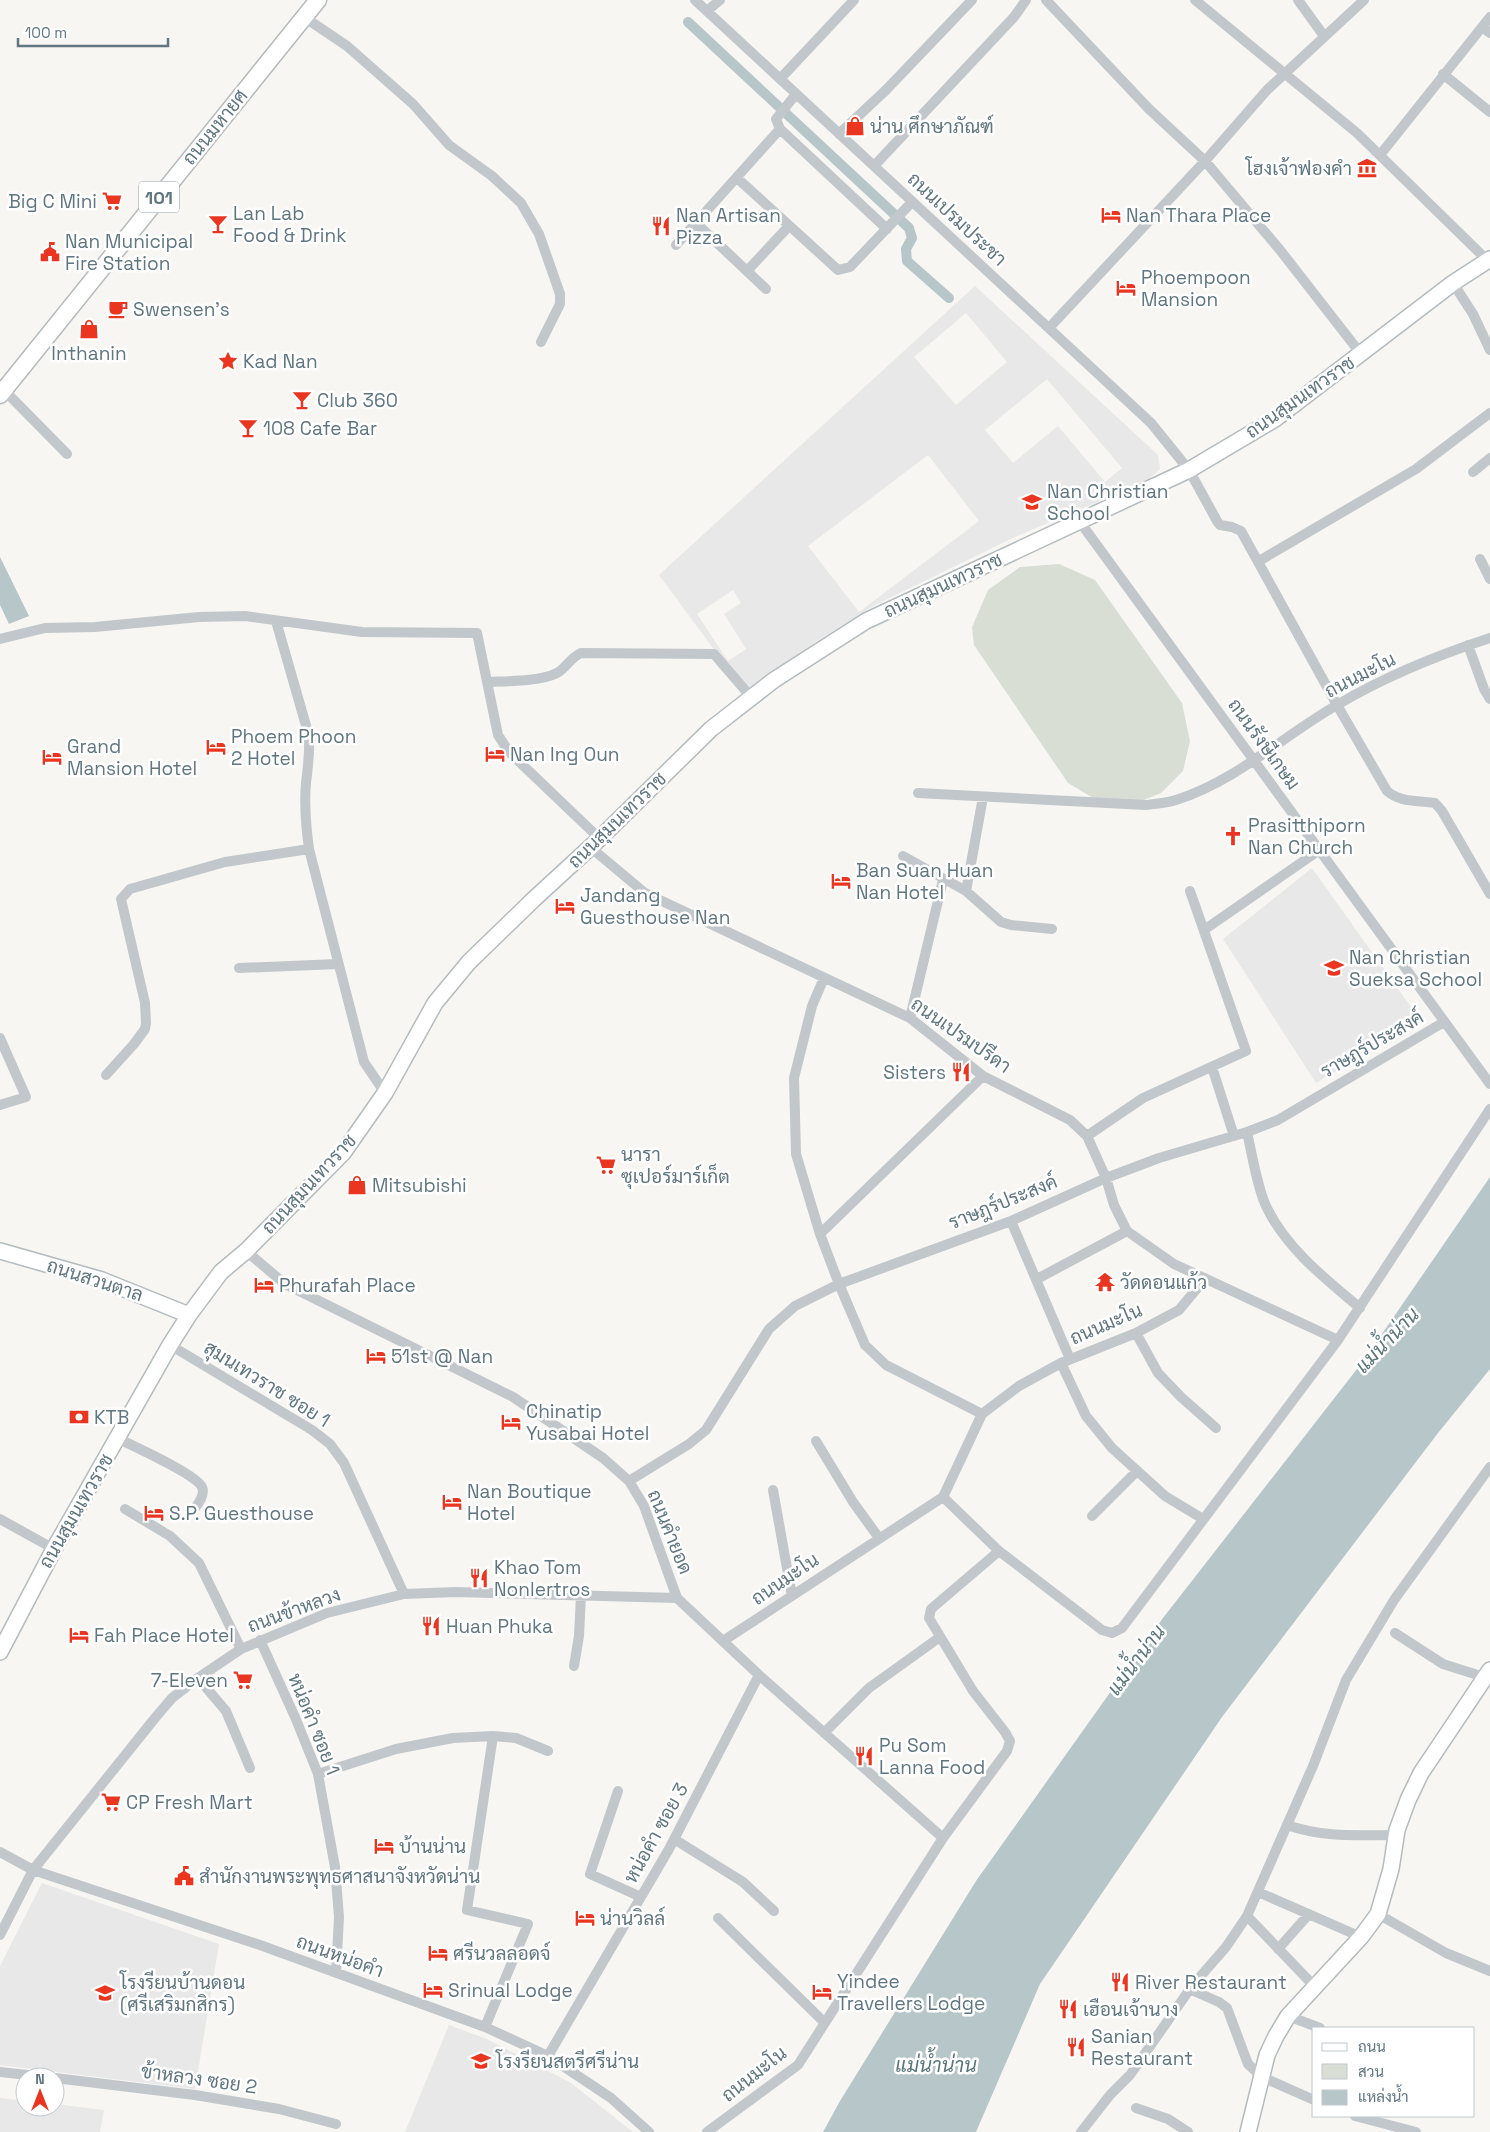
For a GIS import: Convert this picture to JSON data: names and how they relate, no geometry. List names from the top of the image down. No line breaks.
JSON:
{"streets":{"main road":["ถนนมหายศ","101"],"street":["ถนนเปรมประชา","ถนนสุมนเทวราช","ถนนมะโน","ถนนรังษีเกษม","ถนนเปรมปรีดา","ราษฎร์ประสงค์","ถนนสวนตาล","สุมนเทวราช ซอย 1","ถนนคำยอด","ถนนข้าหลวง","หน่อคำ ซอย 1","หน่อคำ ซอย 3","ถนนหน่อคำ","ข้าหลวง ซอย 2"]},"crossings":[["ถนนเปรมประชา","ถนนสุมนเทวราช"],["ถนนเปรมประชา","ถนนมะโน"],["ถนนสุมนเทวราช","ถนนรังษีเกษม"],["ถนนสุมนเทวราช","ถนนเปรมปรีดา"],["ถนนสุมนเทวราช","ถนนสวนตาล"],["ถนนสุมนเทวราช","สุมนเทวราช ซอย 1"],["ถนนสุมนเทวราช","ถนนคำยอด"],["ถนนมะโน","ถนนรังษีเกษม"],["ถนนมะโน","ถนนเปรมปรีดา"],["ถนนมะโน","ถนนคำยอด"],["ถนนรังษีเกษม","ราษฎร์ประสงค์"],["ถนนเปรมปรีดา","ราษฎร์ประสงค์"],["ราษฎร์ประสงค์","ถนนคำยอด"],["สุมนเทวราช ซอย 1","ถนนข้าหลวง"],["ถนนคำยอด","ถนนข้าหลวง"],["ถนนคำยอด","หน่อคำ ซอย 3"],["ถนนข้าหลวง","หน่อคำ ซอย 1"],["ถนนข้าหลวง","ถนนหน่อคำ"],["หน่อคำ ซอย 1","ถนนหน่อคำ"],["หน่อคำ ซอย 3","ถนนหน่อคำ"]],"water":["แม่น้ำน่าน"],"places":{"shop":["น่าน ศึกษาภัณฑ์","Inthanin","Mitsubishi"],"museum":["โฮงเจ้าฟองคำ"],"supermarket":["Big C Mini","นารา ซุเปอร์มาร์เก็ต","7-Eleven","CP Fresh Mart"],"hotel":["Nan Thara Place","Phoempoon Mansion","Phoem Phoon 2 Hotel","Nan Ing Oun","Grand Mansion Hotel","Ban Suan Huan Nan Hotel","Jandang Guesthouse Nan","Phurafah Place","51st @ Nan","Chinatip Yusabai Hotel","Nan Boutique Hotel","S.P. Guesthouse","Fah Place Hotel","บ้านน่าน","น่านวิลล์","ศรีนวลลอดจ์","Srinual Lodge","Yindee Travellers Lodge"],"bar":["Lan Lab Food & Drink","Club 360","108 Cafe Bar"],"restaurant":["Nan Artisan Pizza","Sisters","Khao Tom Nonlertros","Huan Phuka","Pu Som Lanna Food","River Restaurant","เฮือนเจ้านาง","Sanian Restaurant"],"public building":["Nan Municipal Fire Station","สำนักงานพระพุทธศาสนาจังหวัดน่าน"],"cafe":["Swensen's"],"place":["Kad Nan"],"school or university":["Nan Christian School","Nan Christian Sueksa School","โรงรียนบ้านดอน (ศรีเสริมกสิกร)","โรงรียนสตรีศรีน่าน"],"church":["Prasitthiporn Nan Church"],"temple":["วัดดอนแก้ว"],"bank":["KTB"]},"legend":["ถนน","สวน","แหล่งน้ำ"],"scale_bar":"100 m","north":"top"}
